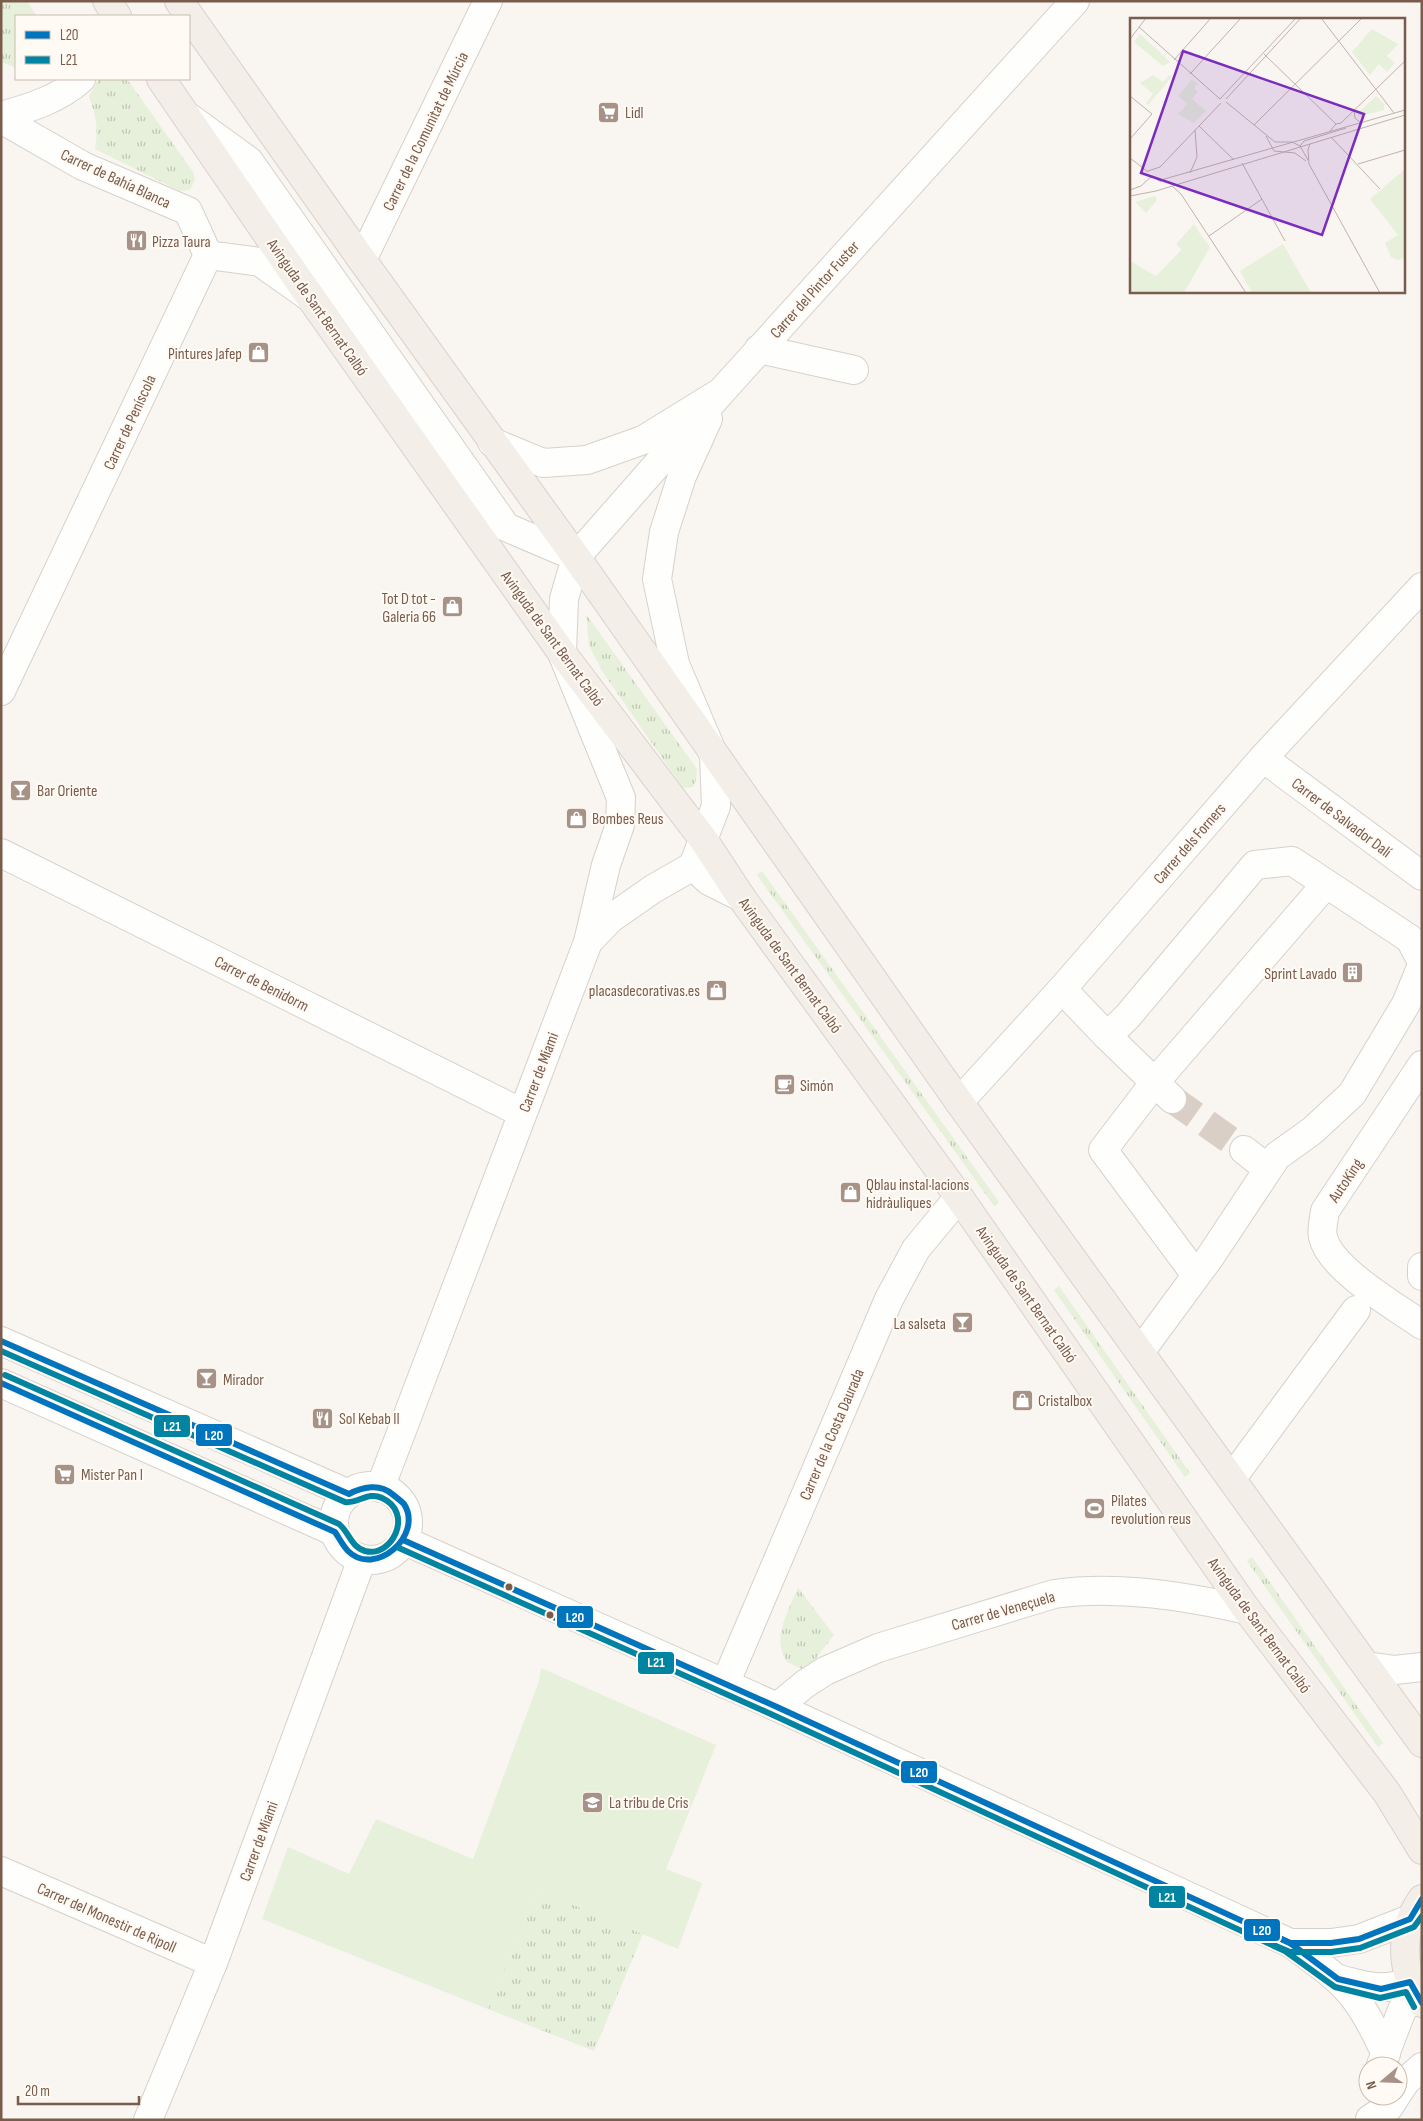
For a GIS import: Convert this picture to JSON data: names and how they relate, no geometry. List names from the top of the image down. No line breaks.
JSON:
{"streets":{"main road":["Avinguda de Sant Bernat Calbó"],"street":["Carrer de la Comunitat de Múrcia","Carrer de Bahía Blanca","Carrer del Pintor Fuster","Carrer de Peníscola","Carrer de Salvador Dalí","Carrer dels Forners","Carrer de Benidorm","Carrer de Miami","AutoKing","Carrer de la Costa Daurada","Carrer de Veneçuela","Carrer del Monestir de Ripoll"]},"crossings":[["Carrer de Bahía Blanca","Carrer de Peníscola"],["Avinguda de Sant Bernat Calbó","Carrer de Miami"],["Avinguda de Sant Bernat Calbó","Carrer de la Costa Daurada"],["Avinguda de Sant Bernat Calbó","Carrer de Veneçuela"],["Carrer de Salvador Dalí","Carrer dels Forners"],["Carrer de Benidorm","Carrer de Miami"],["Carrer de Miami","Carrer del Monestir de Ripoll"]],"places":{"supermarket":["Lidl","Mister Pan I"],"restaurant":["Pizza Taura","Sol Kebab II"],"shop":["Pintures Jafep","Tot D tot - Galeria 66","Bombes Reus","placasdecorativas.es","Qblau instal·lacions hidràuliques","Cristalbox"],"bar":["Bar Oriente","La salseta","Mirador"],"building":["Sprint Lavado"],"cafe":["Simón"],"sports":["Pilates revolution reus"],"school or university":["La tribu de Cris"]},"lines":["transit line L20","transit line L21"],"legend":["L20","L21"],"scale_bar":"20 m","north":"left"}
